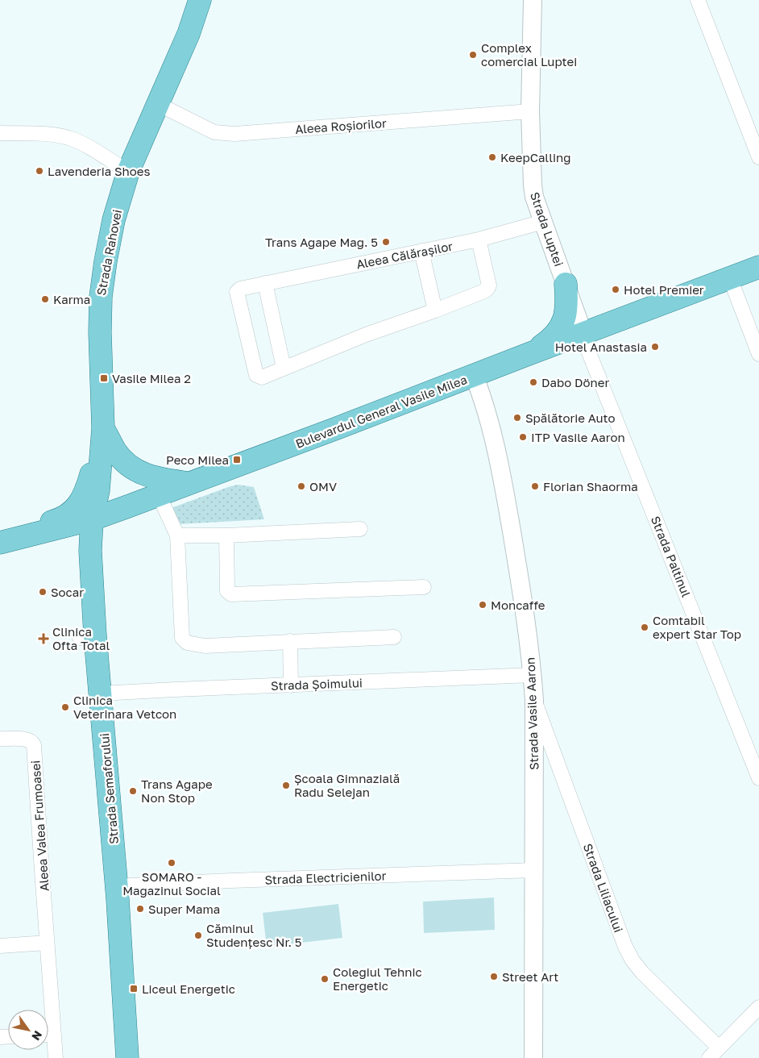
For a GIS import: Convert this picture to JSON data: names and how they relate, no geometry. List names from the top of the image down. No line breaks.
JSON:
{"streets":{"main road":["Strada Rahovei","Bulevardul General Vasile Milea","Strada Semaforului"],"street":["Aleea Roșiorilor","Strada Luptei","Aleea Călărașilor","Strada Paltinul","Strada Șoimului","Strada Vasile Aaron","Aleea Valea Frumoasei","Strada Electricienilor","Strada Liliacului"]},"crossings":[["Aleea Roșiorilor","Strada Luptei"],["Aleea Roșiorilor","Strada Rahovei"],["Strada Luptei","Aleea Călărașilor"],["Strada Luptei","Bulevardul General Vasile Milea"],["Strada Luptei","Strada Paltinul"],["Strada Rahovei","Bulevardul General Vasile Milea"],["Strada Rahovei","Strada Semaforului"],["Bulevardul General Vasile Milea","Strada Paltinul"],["Bulevardul General Vasile Milea","Strada Vasile Aaron"],["Bulevardul General Vasile Milea","Strada Semaforului"],["Strada Șoimului","Strada Vasile Aaron"],["Strada Șoimului","Strada Semaforului"],["Strada Vasile Aaron","Strada Electricienilor"],["Strada Vasile Aaron","Strada Liliacului"],["Strada Semaforului","Strada Electricienilor"]],"places":{"other":["Complex comercial Luptei","KeepCalling","Lavenderia Shoes","Trans Agape Mag. 5","Hotel Premier","Karma","Hotel Anastasia","Dabo Döner","Spălătorie Auto","ITP Vasile Aaron","OMV","Florian Shaorma","Socar","Moncaffe","Comtabil expert Star Top","Clinica Veterinara Vetcon","Școala Gimnazială Radu Selejan","Trans Agape Non Stop","SOMARO - Magazinul Social","Super Mama","Căminul Studențesc Nr. 5","Street Art","Colegiul Tehnic Energetic"],"transit":["Vasile Milea 2","Peco Milea","Liceul Energetic"],"health":["Clinica Ofta Total"]},"north":"bottom right"}
